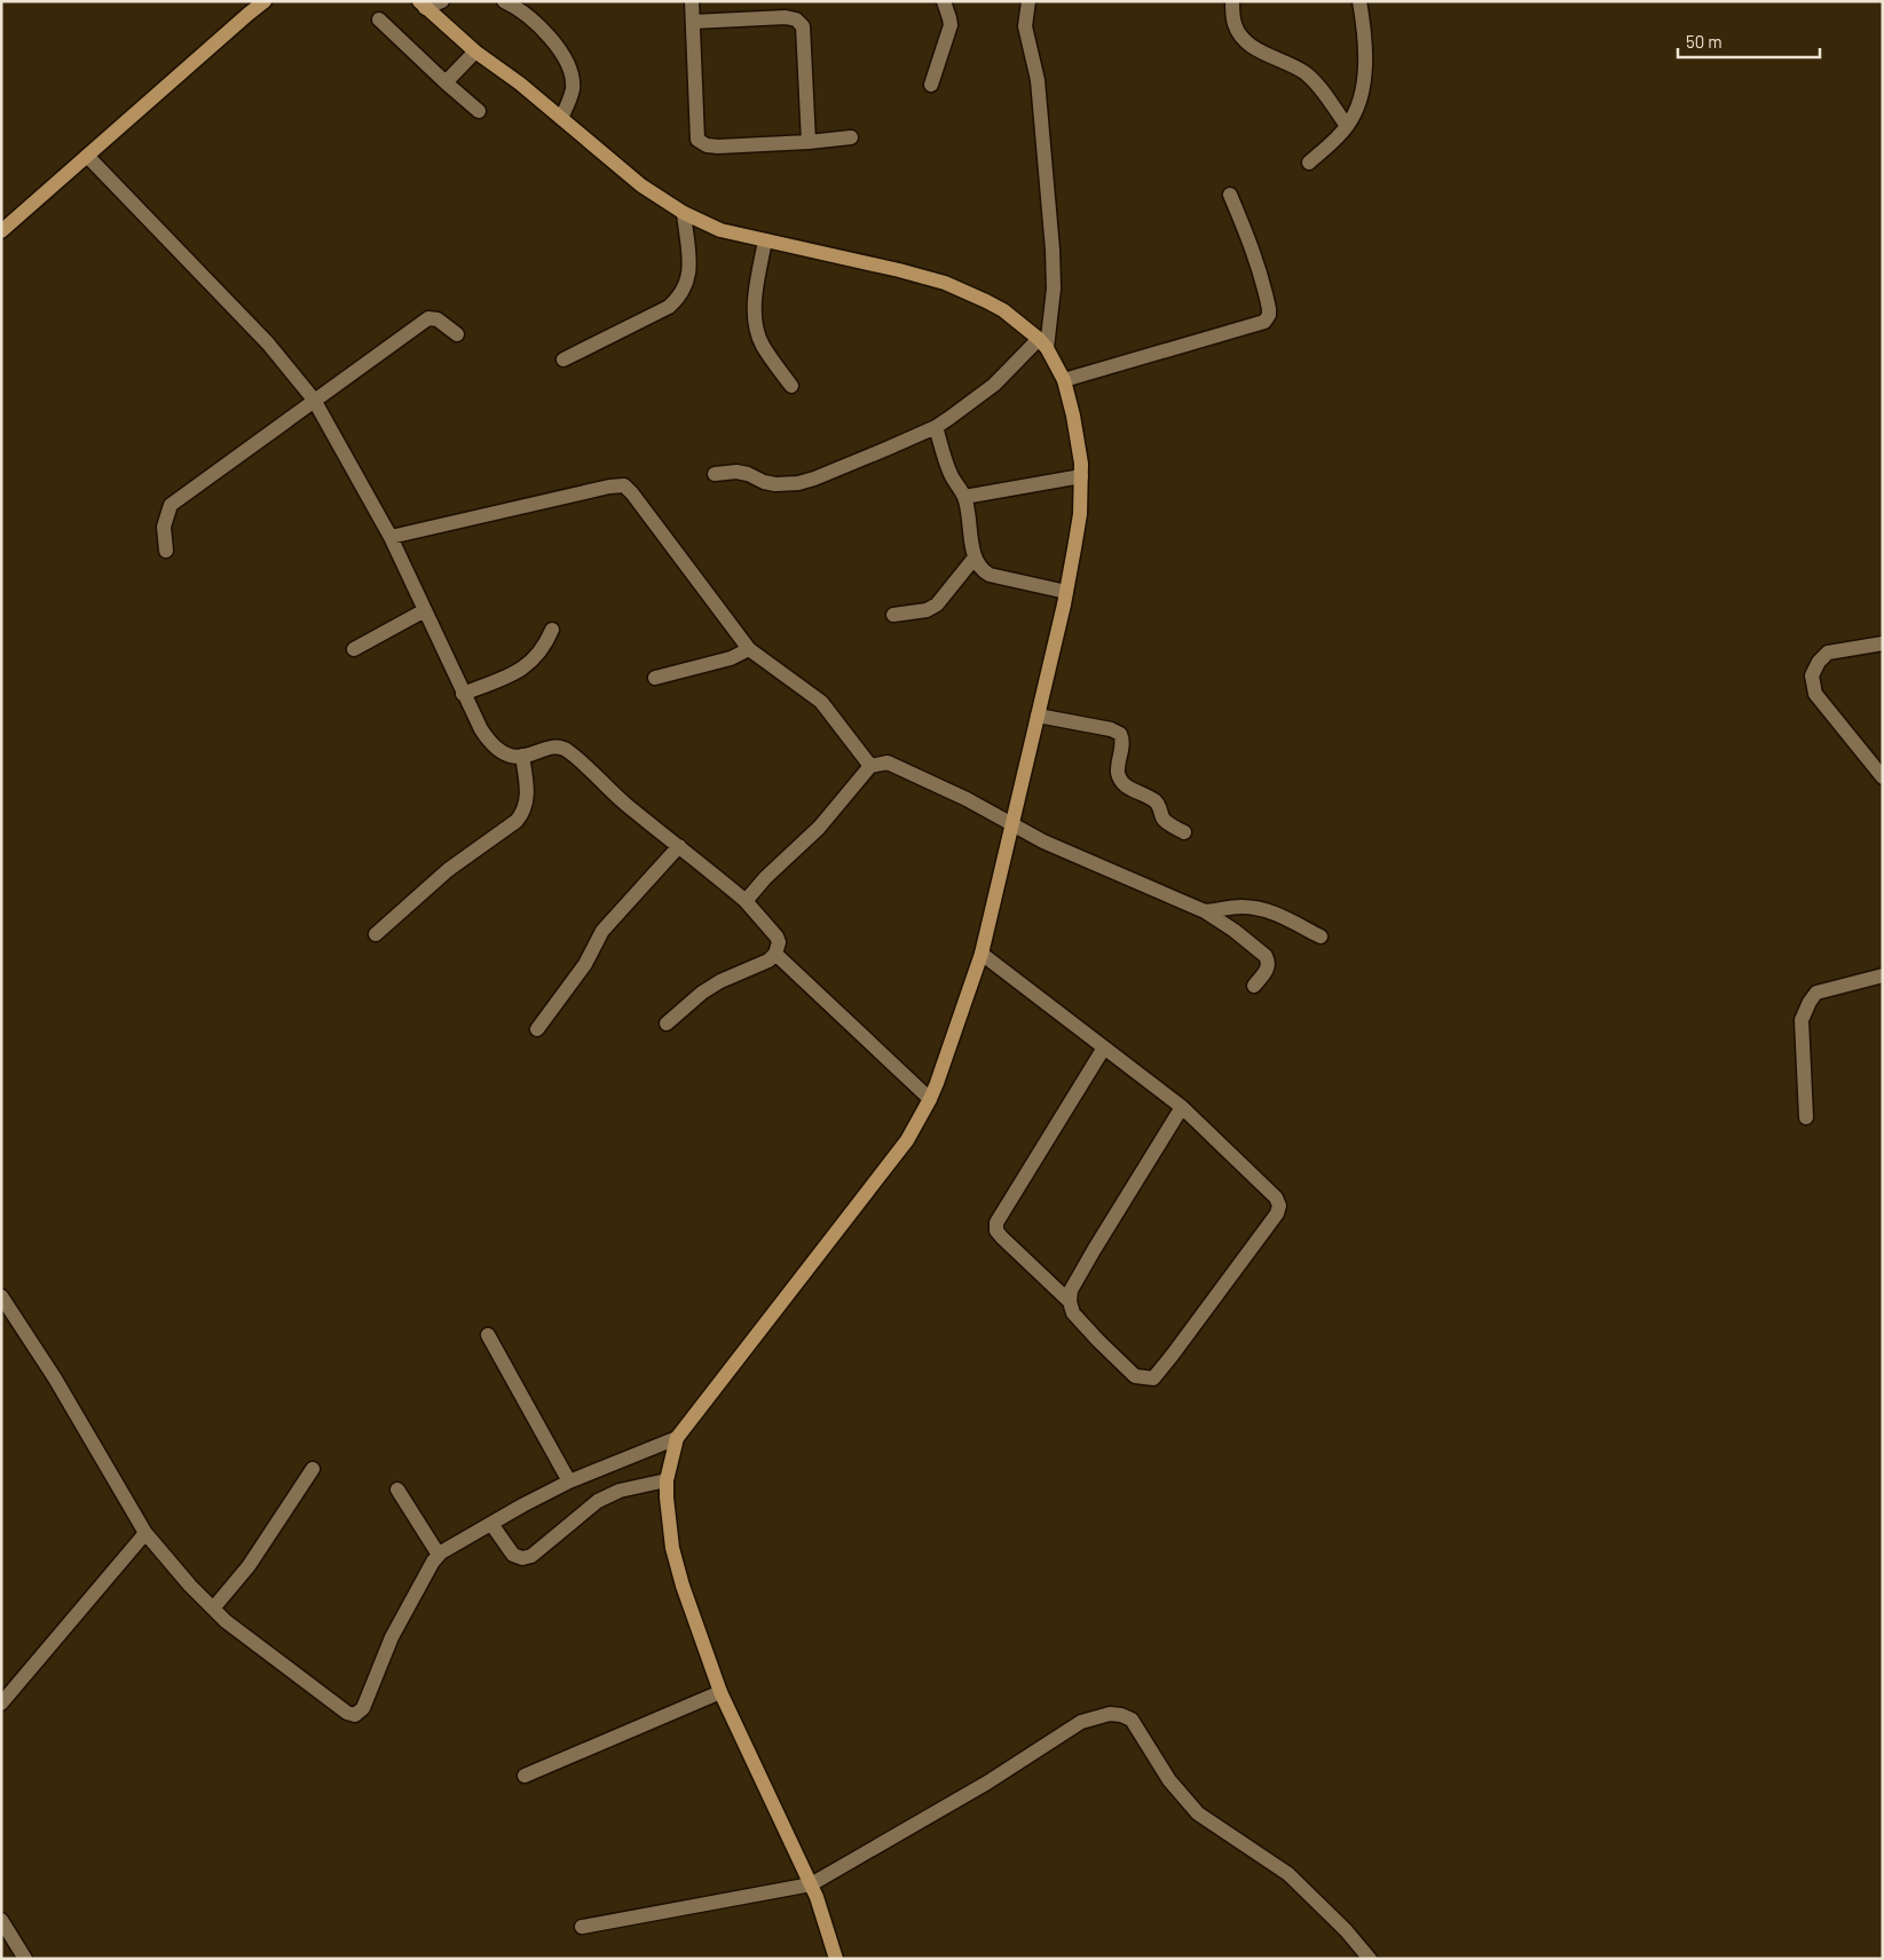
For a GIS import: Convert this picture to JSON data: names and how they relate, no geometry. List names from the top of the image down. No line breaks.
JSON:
{"scale_bar":"50 m"}
